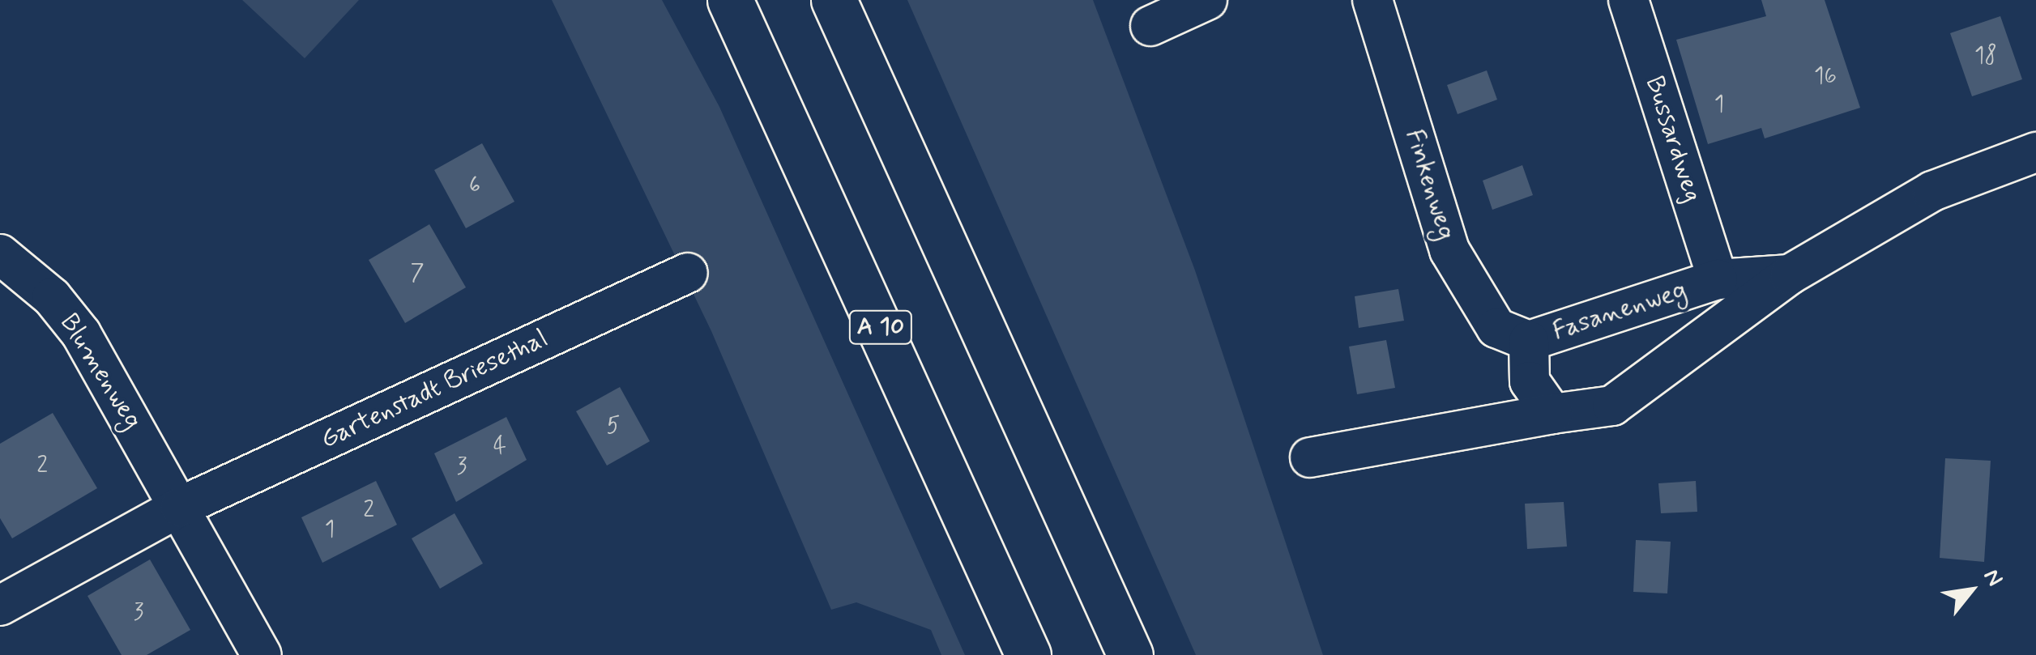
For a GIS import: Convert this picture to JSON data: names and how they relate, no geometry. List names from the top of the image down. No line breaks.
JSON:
{"streets":{"highway":["A 10"],"street":["Bussardweg","Finkenweg","Fasanenweg","Blumenweg","Gartenstadt Briesethal"]},"crossings":[["Bussardweg","Fasanenweg"],["Finkenweg","Fasanenweg"],["Blumenweg","Gartenstadt Briesethal"]],"house_numbers":["18","16","1","6","7","5","4","2","3","2","1","3"],"north":"top right"}
